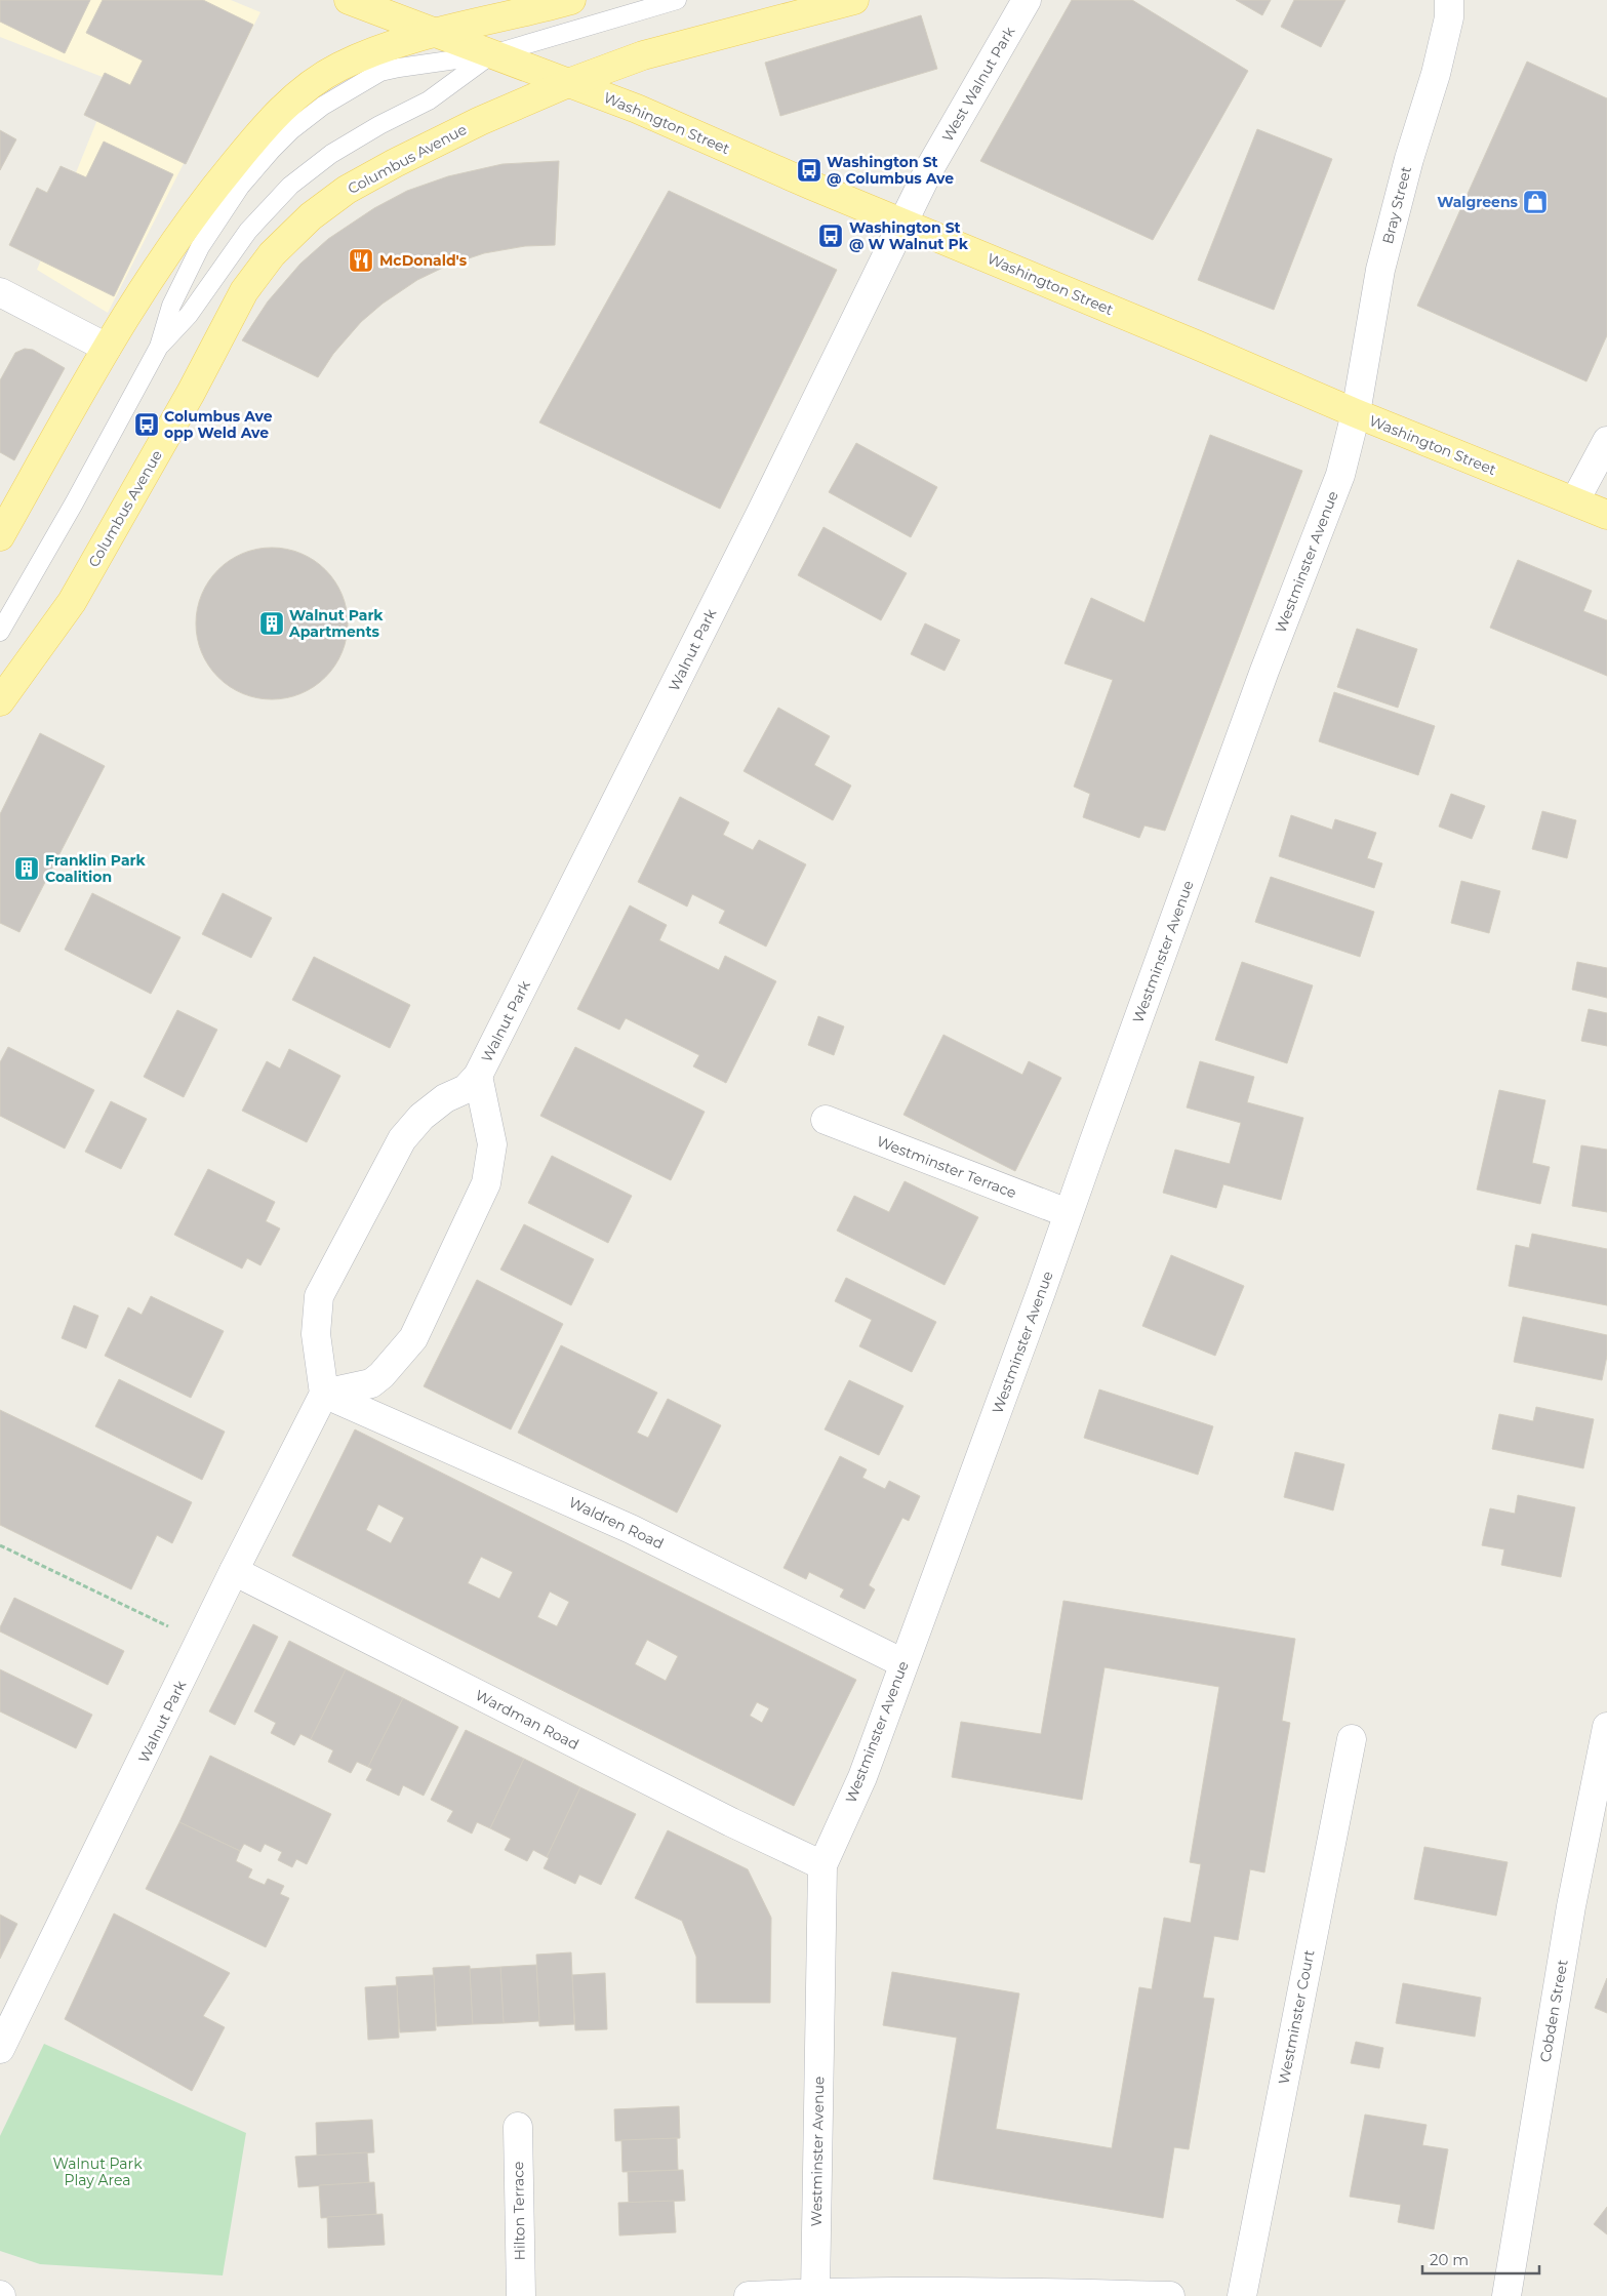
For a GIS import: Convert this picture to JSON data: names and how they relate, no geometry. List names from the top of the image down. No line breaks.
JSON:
{"streets":{"main road":["Washington Street","Columbus Avenue"],"street":["West Walnut Park","Bray Street","Westminster Avenue","Walnut Park","Westminster Terrace","Waldren Road","Wardman Road","Cobden Street","Westminster Court","Hilton Terrace"]},"crossings":[["West Walnut Park","Washington Street"],["West Walnut Park","Walnut Park"],["Washington Street","Columbus Avenue"],["Washington Street","Bray Street"],["Washington Street","Westminster Avenue"],["Washington Street","Walnut Park"],["Bray Street","Westminster Avenue"],["Westminster Avenue","Westminster Terrace"],["Westminster Avenue","Waldren Road"],["Westminster Avenue","Wardman Road"],["Walnut Park","Waldren Road"],["Walnut Park","Wardman Road"]],"parks":["Walnut Park Play Area"],"places":{"bus stop":["Washington St @ Columbus Ave","Washington St @ W Walnut Pk","Columbus Ave opp Weld Ave"],"shop":["Walgreens"],"restaurant":["McDonald's"],"building":["Walnut Park Apartments","Franklin Park Coalition"]},"scale_bar":"20 m"}
